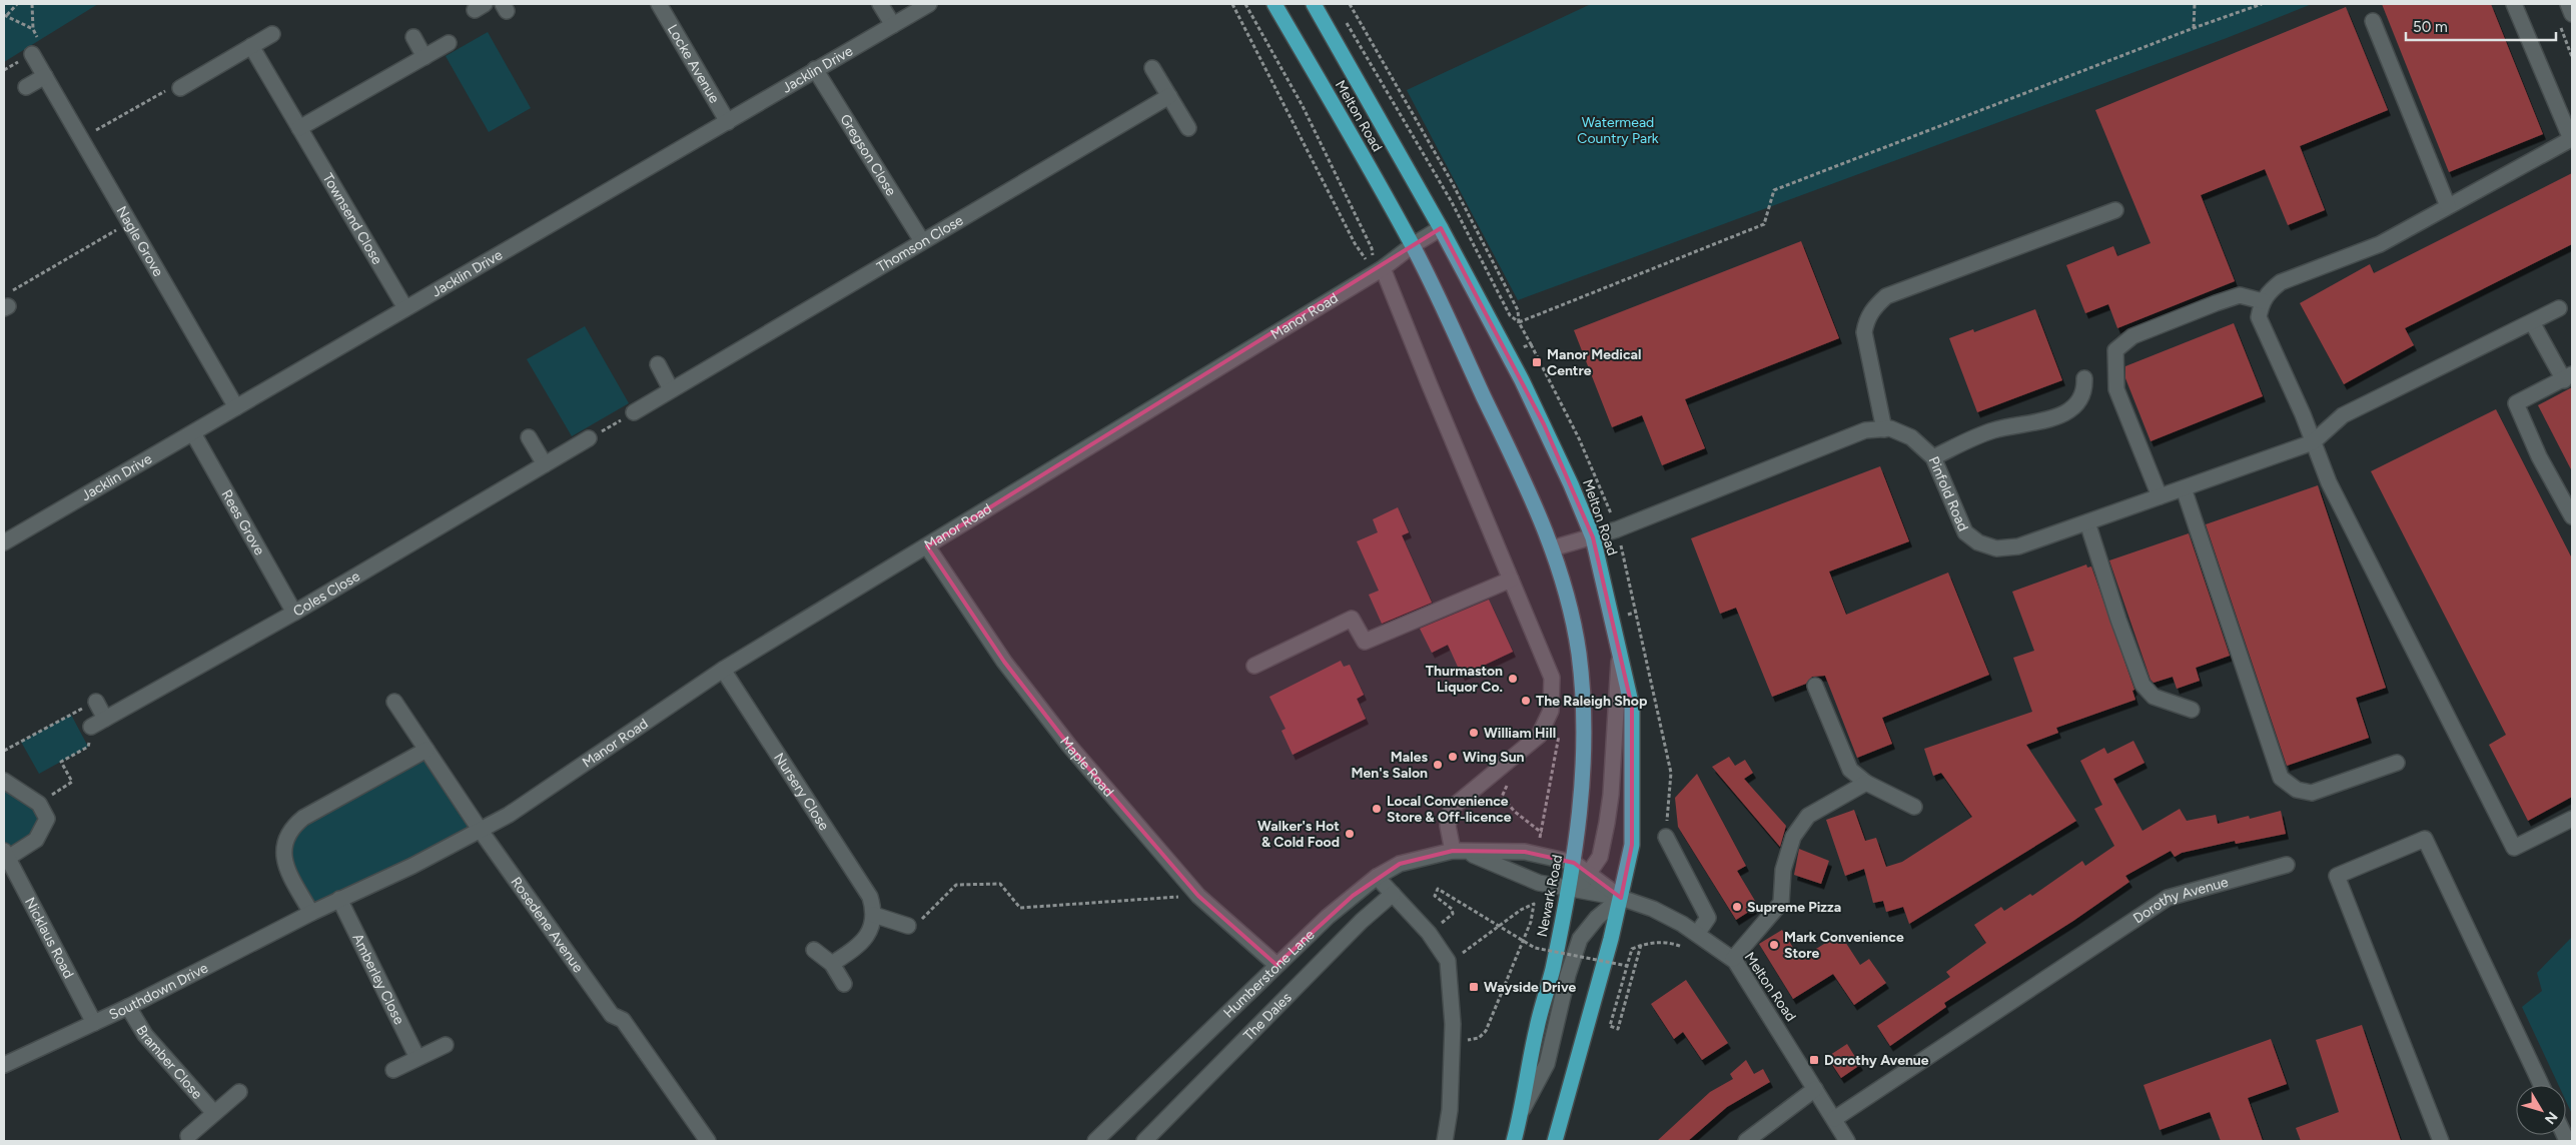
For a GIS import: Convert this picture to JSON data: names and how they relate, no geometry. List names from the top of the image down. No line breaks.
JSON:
{"streets":{"highway":["Melton Road","Newark Road"],"street":["Locke Avenue","Jacklin Drive","Gregson Close","Townsend Close","Nagle Grove","Thomson Close","Manor Road","Pinfold Road","Rees Grove","Coles Close","Maple Road","Nursery Close","Dorothy Avenue","Rosedene Avenue","Nicklaus Road","Humberstone Lane","Amberley Close","Southdown Drive","The Dales","Bramber Close"]},"crossings":[["Locke Avenue","Jacklin Drive"],["Jacklin Drive","Gregson Close"],["Jacklin Drive","Townsend Close"],["Jacklin Drive","Nagle Grove"],["Jacklin Drive","Rees Grove"],["Melton Road","Manor Road"],["Melton Road","Pinfold Road"],["Melton Road","Newark Road"],["Melton Road","Dorothy Avenue"],["Gregson Close","Thomson Close"],["Manor Road","Maple Road"],["Manor Road","Nursery Close"],["Manor Road","Southdown Drive"],["Rees Grove","Coles Close"],["Maple Road","Humberstone Lane"],["Newark Road","Humberstone Lane"],["Rosedene Avenue","Southdown Drive"],["Nicklaus Road","Southdown Drive"],["Amberley Close","Southdown Drive"],["Southdown Drive","Bramber Close"]],"parks":["Watermead Country Park"],"places":{"transit":["Manor Medical Centre","Wayside Drive","Dorothy Avenue"],"other":["Thurmaston Liquor Co.","The Raleigh Shop","William Hill","Wing Sun","Males Men's Salon","Local Convenience Store & Off-licence","Walker's Hot & Cold Food","Supreme Pizza","Mark Convenience Store"]},"scale_bar":"50 m","north":"bottom right"}
